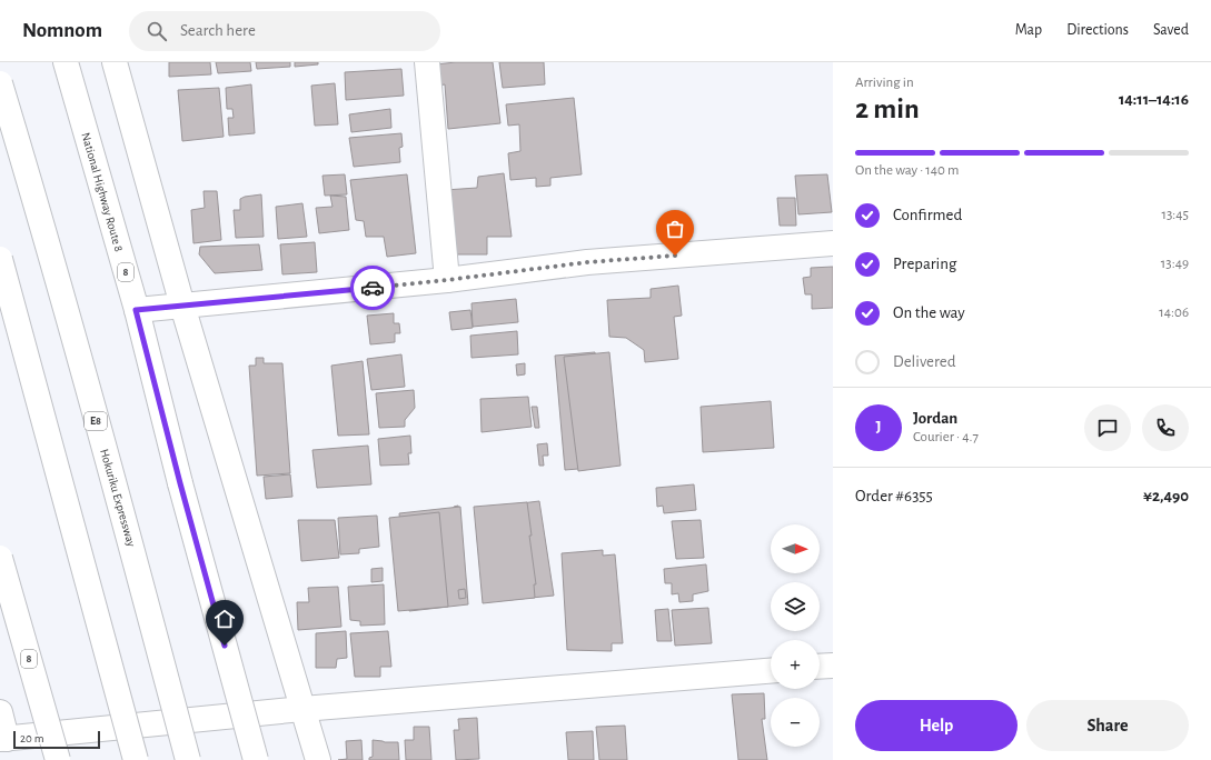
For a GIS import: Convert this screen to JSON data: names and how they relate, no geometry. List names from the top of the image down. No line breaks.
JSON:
{"streets":{"main road":["National Highway Route 8","8","E8","Hokuriku Expressway"]},"scale_bar":"20 m","north":"right","page":{"header":"Nomnom","search":"Search here","nav":["Map","Directions","Saved"],"heading":["2 min","Arriving in","14:11–14:16"],"panel":["Jordan","Courier · 4.7","Order #6355","¥2,490"],"bar":"On the way · 140 m","list":[["Confirmed","13:45"],["Preparing","13:49"],["On the way","14:06"],"Delivered"],"round":"J","map_buttons":["+","−"],"buttons":["Help","Share"],"scale":"20 m"}}
